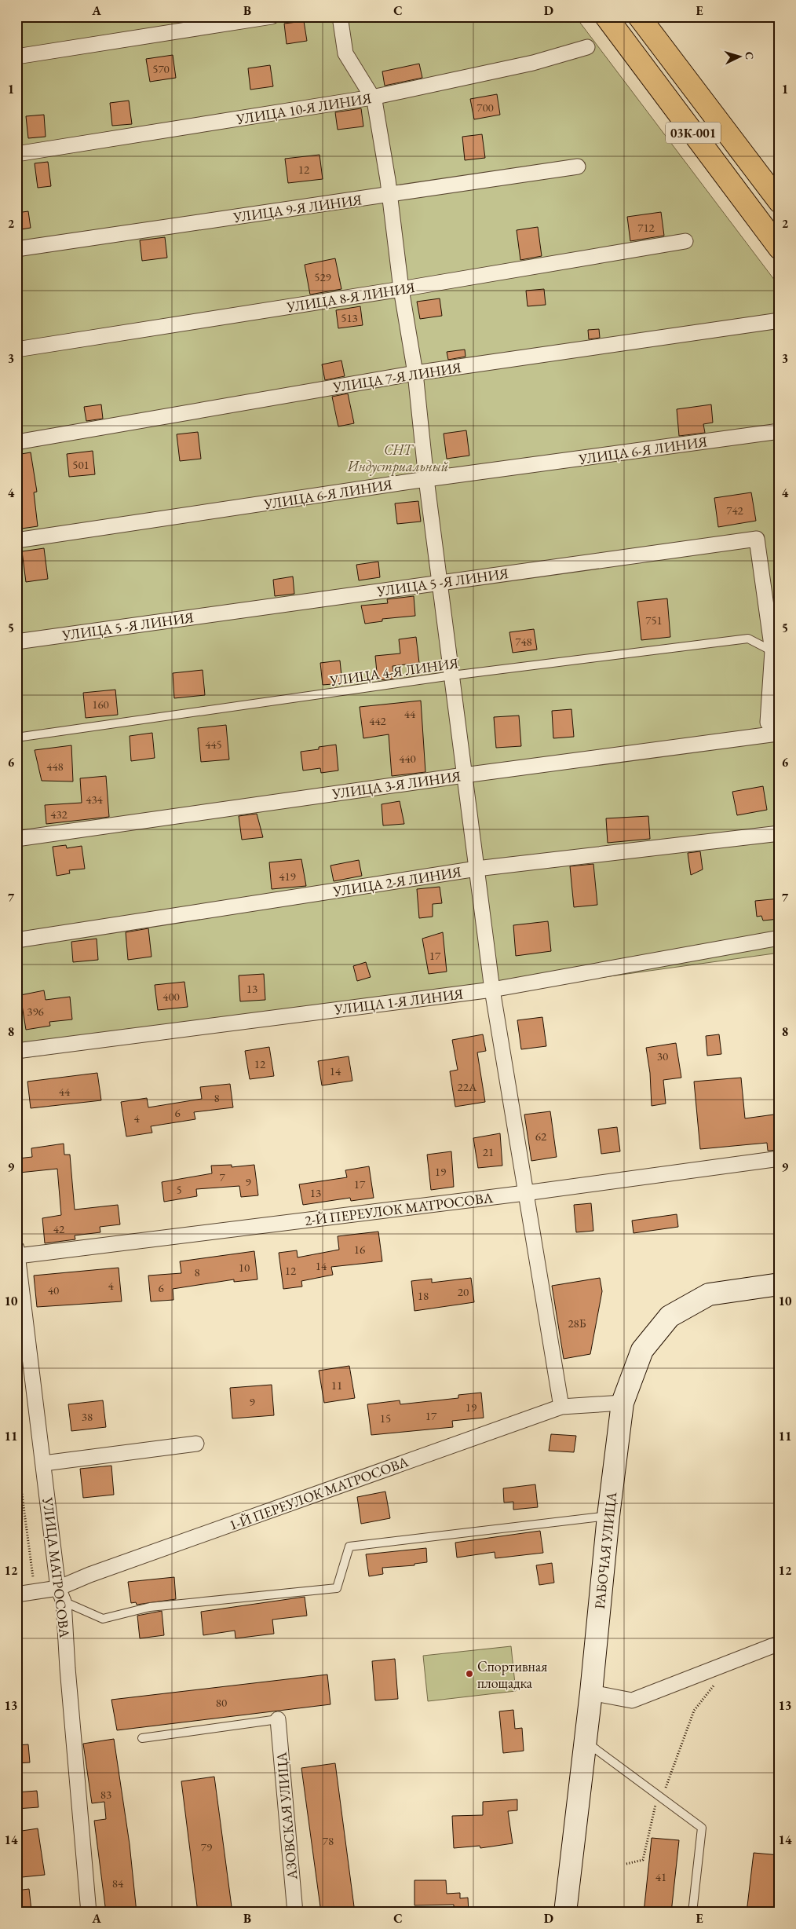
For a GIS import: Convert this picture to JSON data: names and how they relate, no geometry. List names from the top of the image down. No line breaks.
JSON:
{"streets":{"main road":["03К-001","РАБОЧАЯ УЛИЦА"],"street":["УЛИЦА 10-Я ЛИНИЯ","УЛИЦА 9-Я ЛИНИЯ","УЛИЦА 8-Я ЛИНИЯ","УЛИЦА 7-Я ЛИНИЯ","УЛИЦА 6-Я ЛИНИЯ","УЛИЦА 5 -Я ЛИНИЯ","УЛИЦА 3-Я ЛИНИЯ","УЛИЦА 2-Я ЛИНИЯ","УЛИЦА 1-Я ЛИНИЯ","2-Й ПЕРЕУЛОК МАТРОСОВА","1-Й ПЕРЕУЛОК МАТРОСОВА","УЛИЦА МАТРОСОВА","АЗОВСКАЯ УЛИЦА"],"lane":["УЛИЦА 4-Я ЛИНИЯ"]},"crossings":[["УЛИЦА 5 -Я ЛИНИЯ","УЛИЦА 4-Я ЛИНИЯ"],["2-Й ПЕРЕУЛОК МАТРОСОВА","УЛИЦА МАТРОСОВА"],["1-Й ПЕРЕУЛОК МАТРОСОВА","РАБОЧАЯ УЛИЦА"],["1-Й ПЕРЕУЛОК МАТРОСОВА","УЛИЦА МАТРОСОВА"]],"parks":["СНТ Индустриальный"],"places":["Спортивная площадка"],"house_numbers":["570","700","12","712","529","513","501","742","751","748","160","44","442","445","440","448","434","432","419","17","13","400","396","30","12","14","22А","44","8","6","4","62","21","19","7","9","17","5","13","42","16","14","10","12","8","4","6","40","20","18","28Б","11","9","19","17","38","15","80","83","78","79","41","84"],"north":"right","grid":{"columns":["A","B","C","D","E"],"rows":["1","2","3","4","5","6","7","8","9","10","11","12","13","14"]}}
